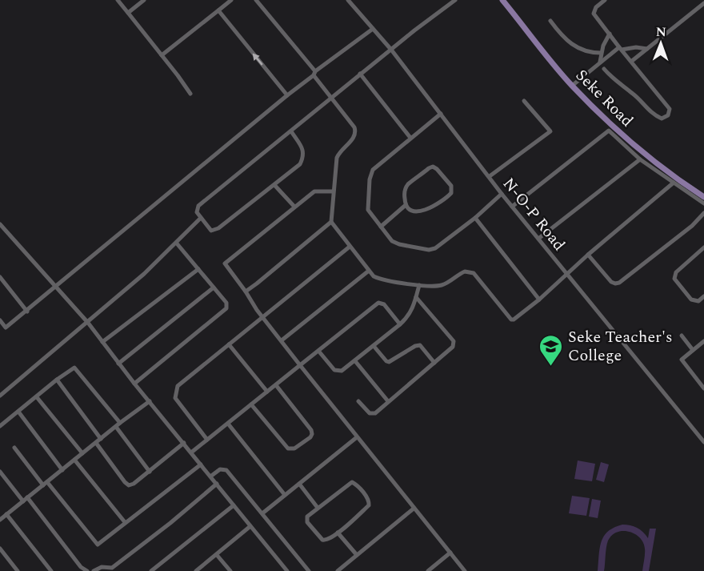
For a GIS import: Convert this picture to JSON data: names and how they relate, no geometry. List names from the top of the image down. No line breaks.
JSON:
{"streets":{"main road":["Seke Road"],"street":["N-O-P Road"]},"places":{"school or university":["Seke Teacher's College"]},"north":"top"}
